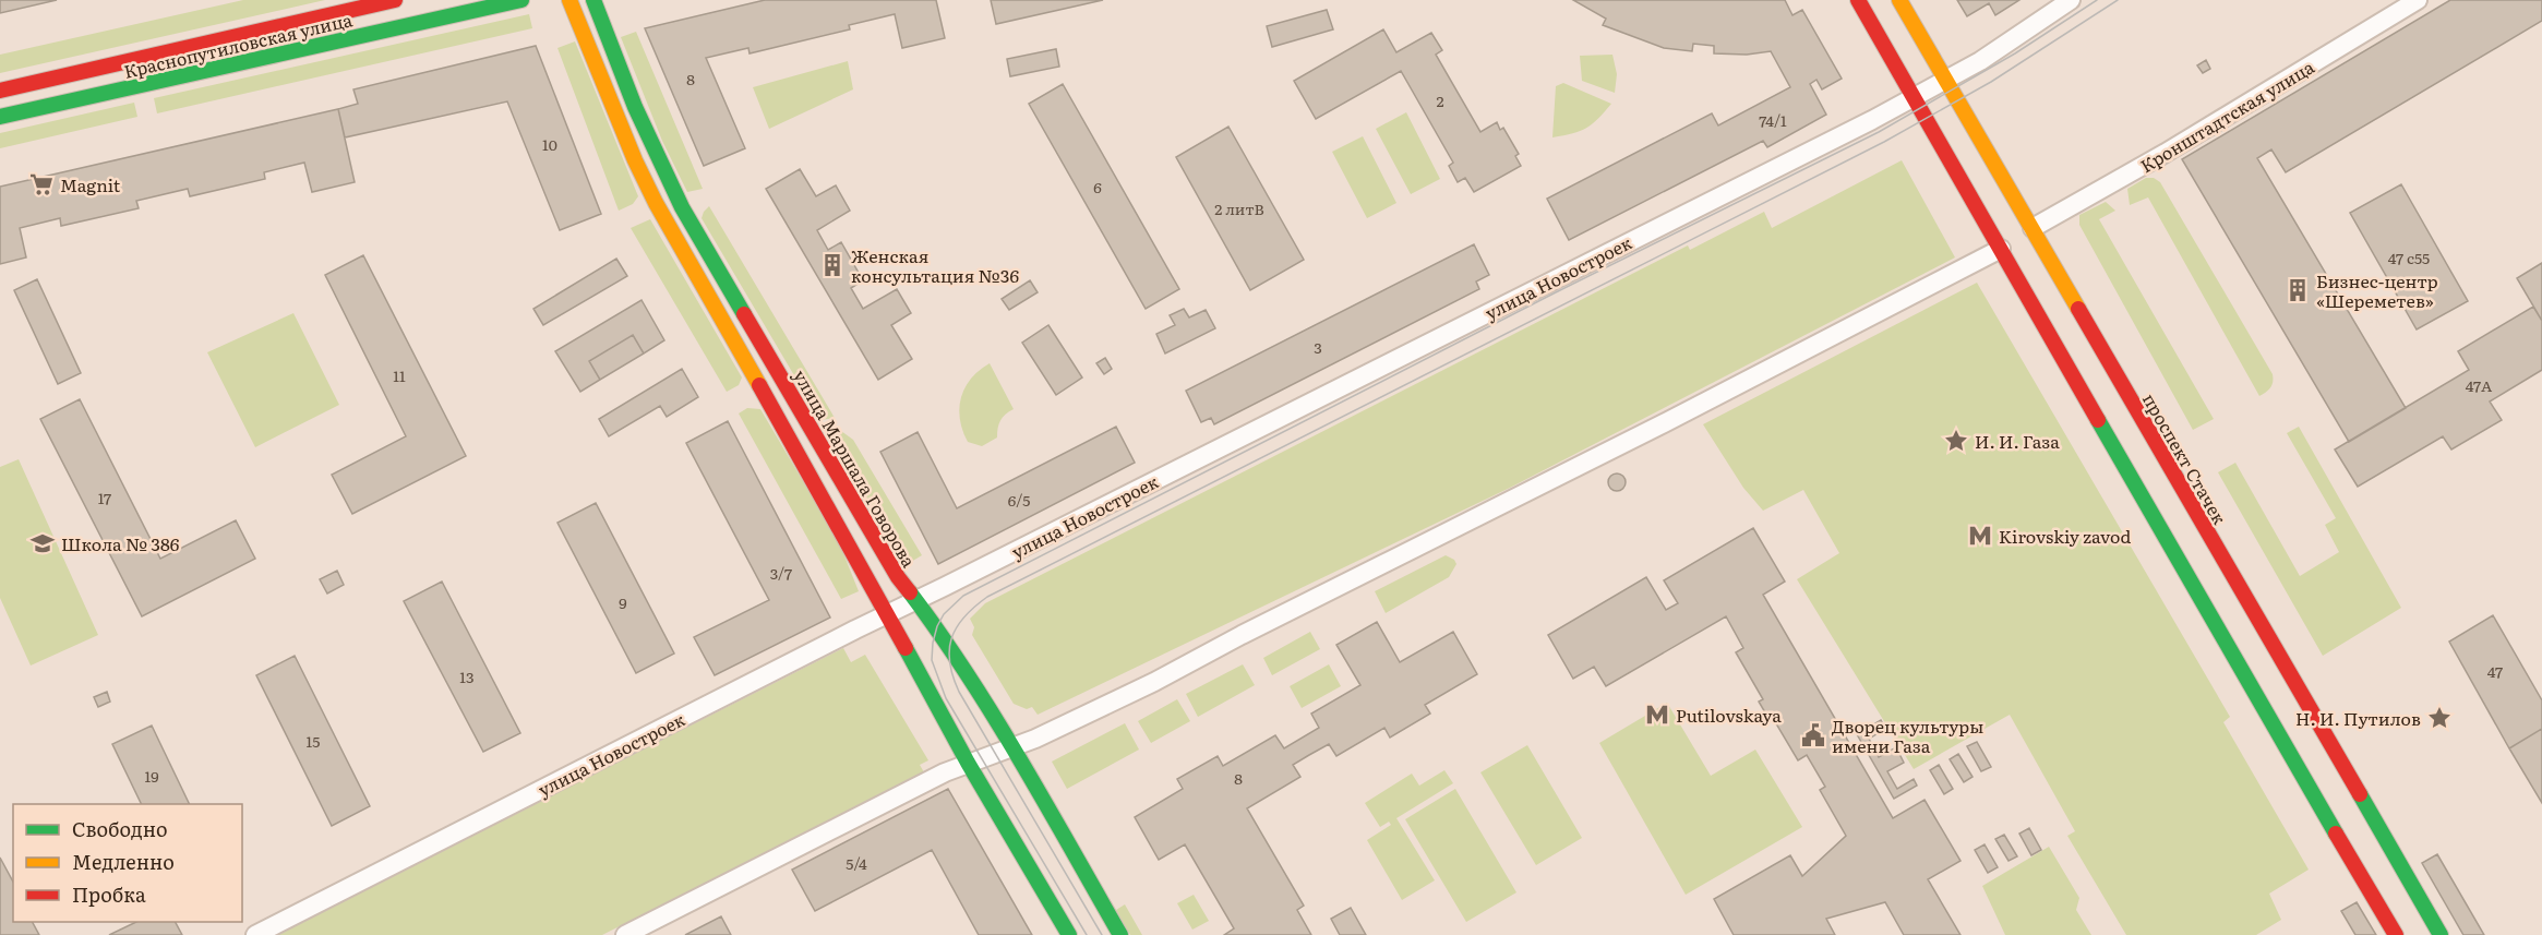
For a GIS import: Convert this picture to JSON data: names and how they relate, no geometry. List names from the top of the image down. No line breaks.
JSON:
{"streets":{"main road":["Краснопутиловская улица","проспект Стачек","улица Маршала Говорова"],"street":["Кронштадтская улица","улица Новостроек"]},"crossings":[["Кронштадтская улица","проспект Стачек"],["улица Новостроек","улица Маршала Говорова"]],"places":{"supermarket":["Magnit"],"building":["Женская консультация №36","Бизнес-центр «Шереметев»"],"place":["И. И. Газа","Н. И. Путилов"],"metro station":["Kirovskiy zavod","Putilovskaya"],"school or university":["Школа № 386"],"public building":["Дворец культуры имени Газа"]},"house_numbers":["8","2","74/1","10","6","2 литВ","47 с55","3","11","47А","17","6/5","3/7","9","47","13","15","19","8","5/4"],"legend":["Свободно","Медленно","Пробка"]}
